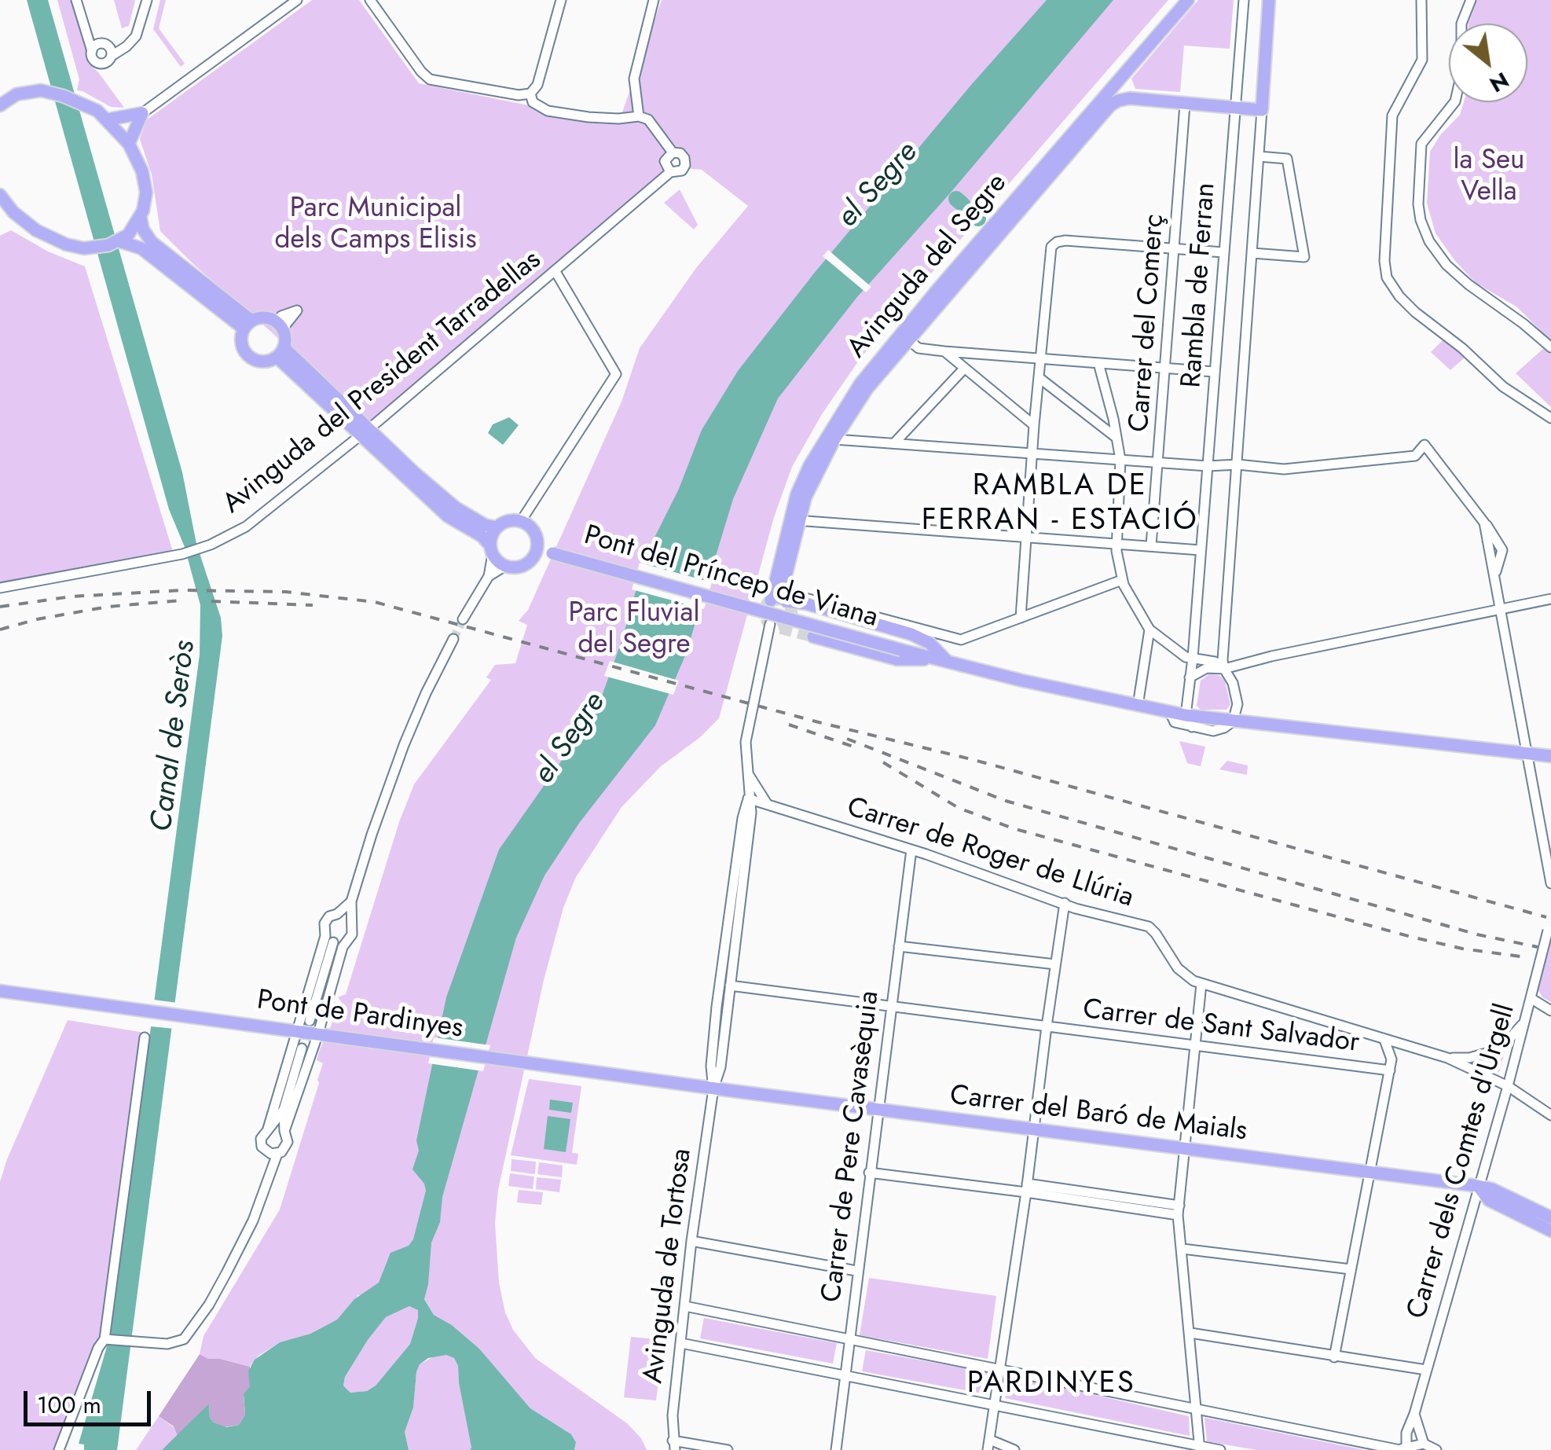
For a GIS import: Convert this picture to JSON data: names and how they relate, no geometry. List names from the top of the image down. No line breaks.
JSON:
{"streets":{"main road":["Avinguda del Segre","Pont del Príncep de Viana","Pont de Pardinyes","Carrer del Baró de Maials"],"street":["Rambla de Ferran","Carrer del Comerç","Avinguda del President Tarradellas","Carrer de Roger de Llúria","Carrer de Sant Salvador","Carrer de Pere Cavasèquia","Carrer dels Comtes d'Urgell","Avinguda de Tortosa"]},"crossings":[["Carrer de Roger de Llúria","Carrer de Pere Cavasèquia"],["Carrer de Roger de Llúria","Carrer dels Comtes d'Urgell"],["Carrer de Roger de Llúria","Avinguda de Tortosa"],["Pont de Pardinyes","Carrer del Baró de Maials"],["Pont de Pardinyes","Avinguda de Tortosa"],["Carrer de Sant Salvador","Carrer de Pere Cavasèquia"],["Carrer de Sant Salvador","Avinguda de Tortosa"],["Carrer del Baró de Maials","Carrer de Pere Cavasèquia"],["Carrer del Baró de Maials","Carrer dels Comtes d'Urgell"],["Carrer del Baró de Maials","Avinguda de Tortosa"]],"districts":["RAMBLA DE FERRAN - ESTACIÓ","PARDINYES"],"water":["el Segre","Canal de Seròs"],"parks":["la Seu Vella","Parc Municipal dels Camps Elisis","Parc Fluvial del Segre"],"scale_bar":"100 m","north":"bottom right"}
